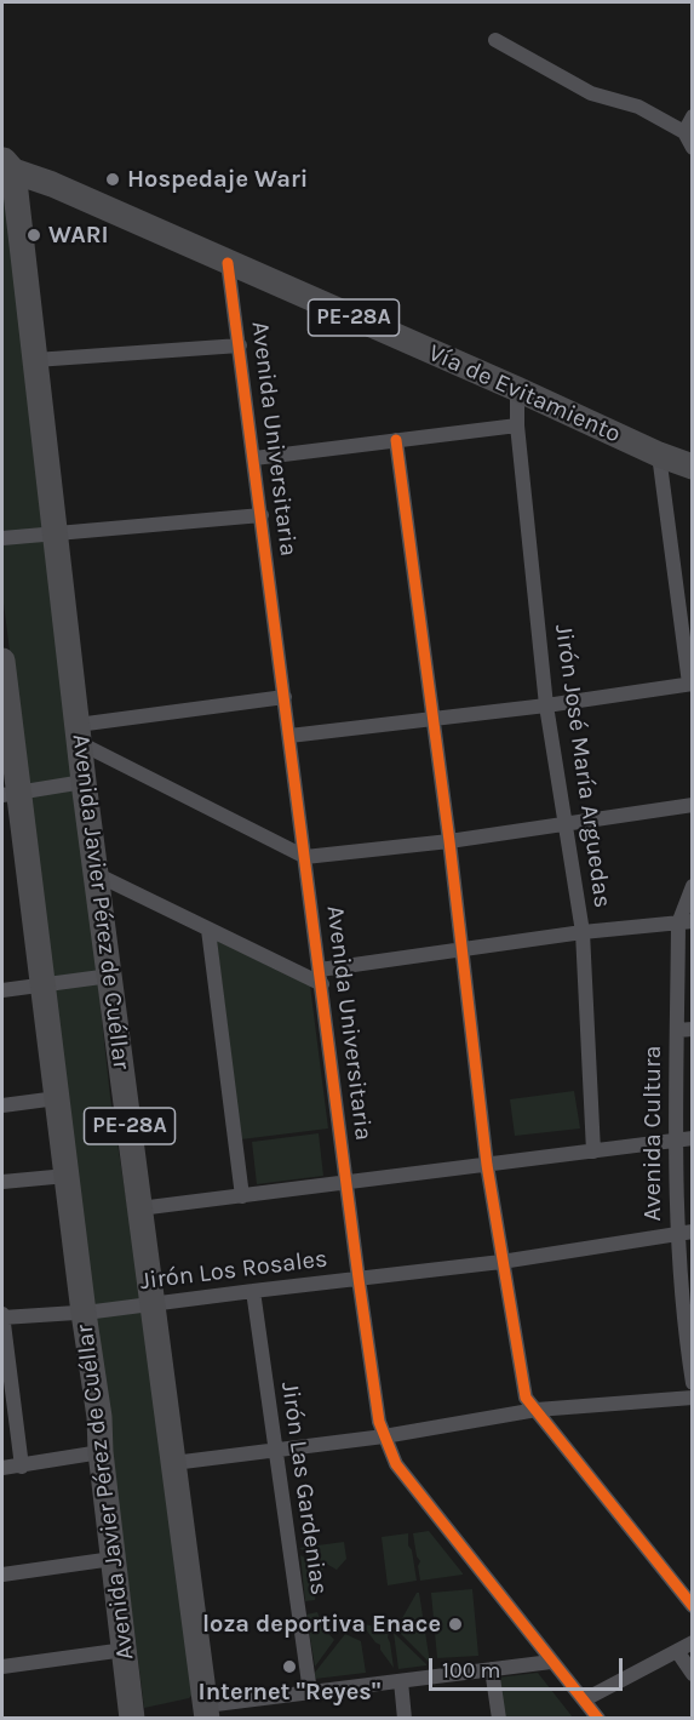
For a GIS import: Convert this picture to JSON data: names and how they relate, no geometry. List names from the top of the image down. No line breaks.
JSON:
{"streets":{"highway":["PE-28A","Vía de Evitamiento","Avenida Javier Pérez de Cuéllar"],"street":["Avenida Universitaria","Jirón José María Arguedas","Avenida Cultura","Jirón Los Rosales","Jirón Las Gardenias"]},"crossings":[["Vía de Evitamiento","Avenida Universitaria"],["Vía de Evitamiento","Jirón José María Arguedas"],["Vía de Evitamiento","Avenida Javier Pérez de Cuéllar"],["Avenida Universitaria","Jirón Los Rosales"],["Avenida Javier Pérez de Cuéllar","Jirón Los Rosales"],["Avenida Cultura","Jirón Los Rosales"],["Jirón Los Rosales","Jirón Las Gardenias"]],"places":["Hospedaje Wari","WARI","loza deportiva Enace","Internet \"Reyes\""],"scale_bar":"100 m"}
